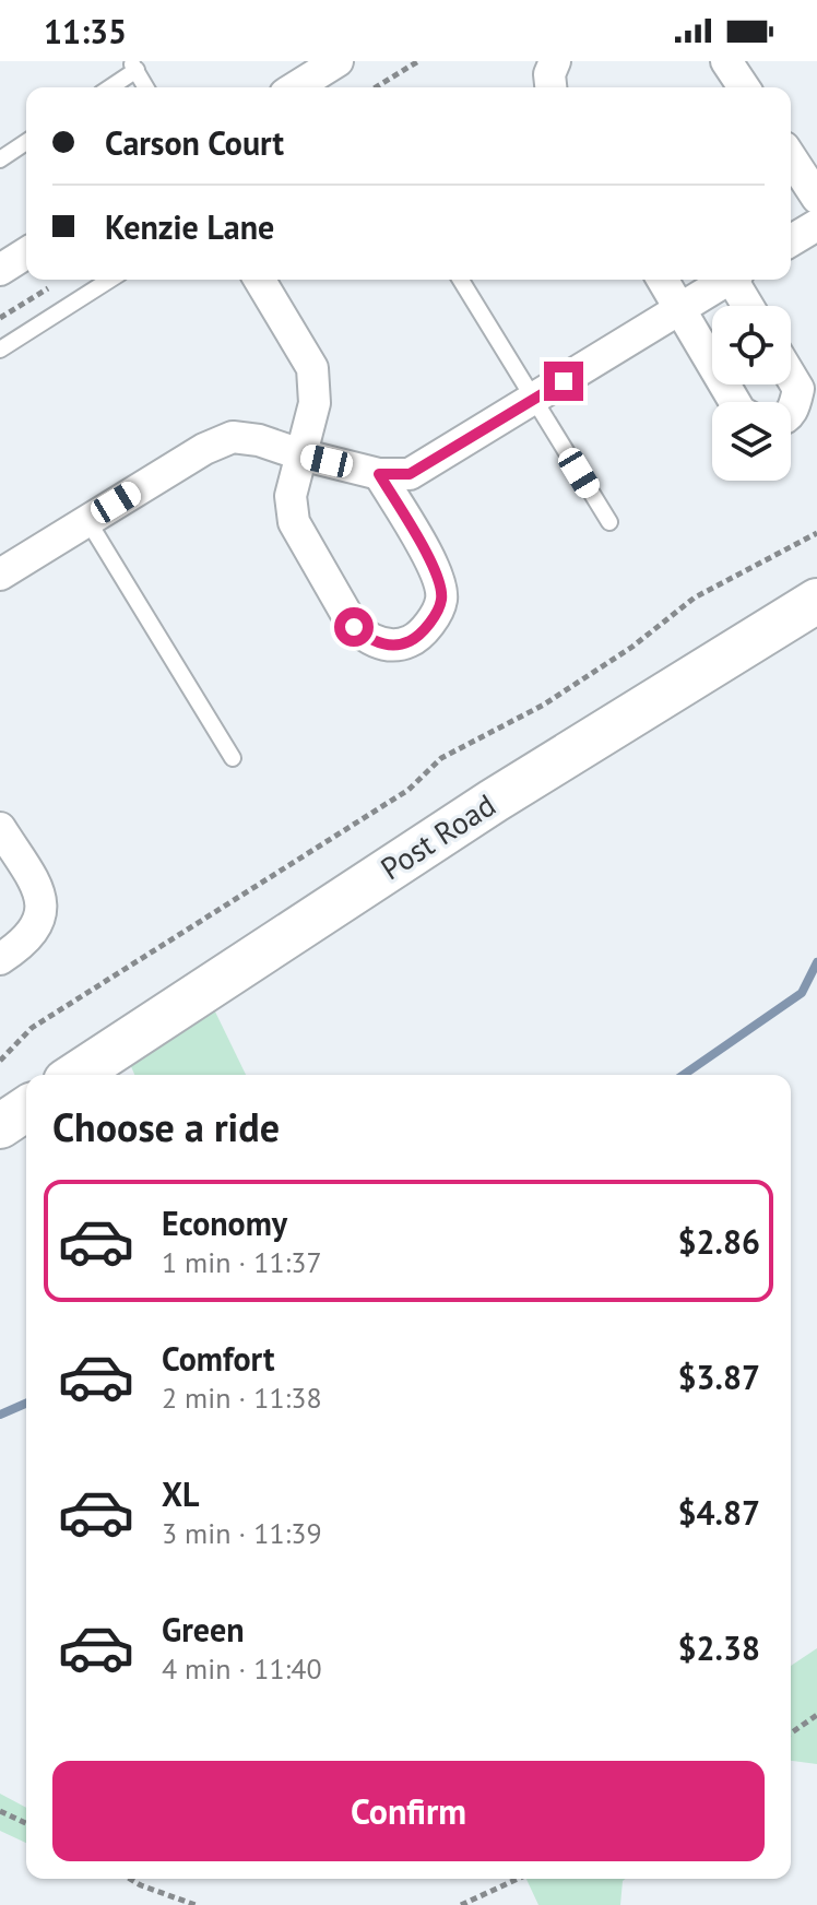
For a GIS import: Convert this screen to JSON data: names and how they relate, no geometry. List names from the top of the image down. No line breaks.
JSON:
{"streets":{"street":["Post Road"]},"page":{"status":"11:35","banner":["Carson Court","Kenzie Lane"],"heading":"Choose a ride","list":[{"name":"Economy","note":"1 min · 11:37","value":"$2.86"},{"name":"Comfort","note":"2 min · 11:38","value":"$3.87"},{"name":"XL","note":"3 min · 11:39","value":"$4.87"},{"name":"Green","note":"4 min · 11:40","value":"$2.38"}],"buttons":"Confirm"}}
